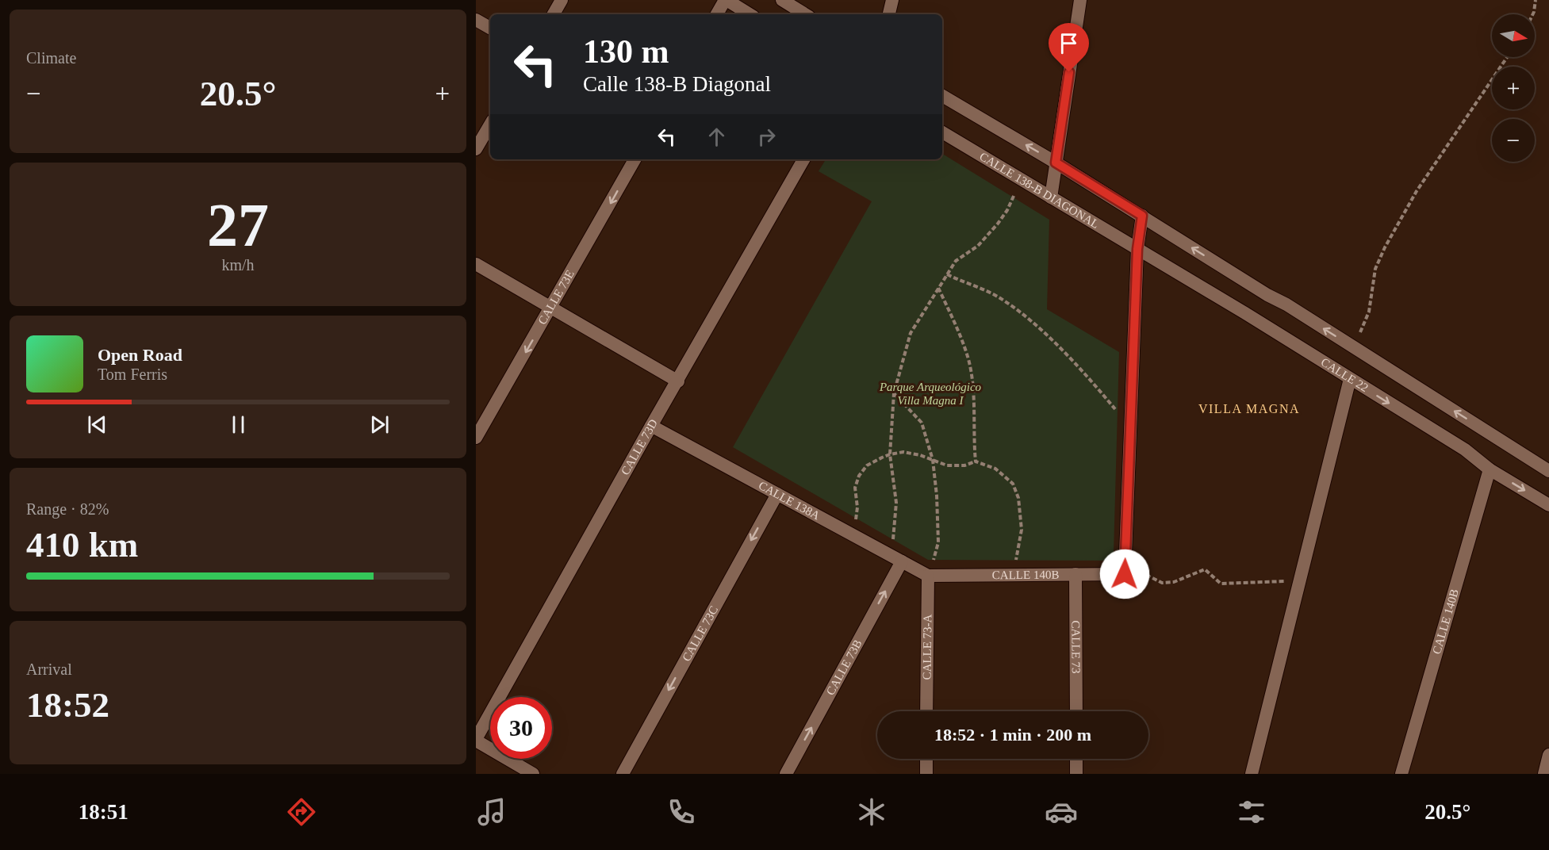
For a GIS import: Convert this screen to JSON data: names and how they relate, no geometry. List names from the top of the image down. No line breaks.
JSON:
{"streets":{"street":["CALLE 138-B DIAGONAL","CALLE 73E","CALLE 22","CALLE 73D","CALLE 138A","CALLE 140B","CALLE 73C","CALLE 73","CALLE 73-A","CALLE 73B"]},"crossings":[["CALLE 138-B DIAGONAL","CALLE 22"],["CALLE 22","CALLE 140B"],["CALLE 73D","CALLE 138A"],["CALLE 138A","CALLE 140B"],["CALLE 138A","CALLE 73C"],["CALLE 138A","CALLE 73-A"],["CALLE 138A","CALLE 73B"],["CALLE 140B","CALLE 73"],["CALLE 140B","CALLE 73-A"]],"one_way":["CALLE 73E","CALLE 73C","CALLE 73B"],"districts":["VILLA MAGNA"],"parks":["Parque Arqueológico Villa Magna I"],"north":"right","page":{"tile":["Climate",["27","km/h"],["Range · 82%","410 km"],["Arrival","18:52"]],"map_buttons":["+","−"],"turn":["130 m","Calle 138-B Diagonal"],"heat":["−","20.5°","+"],"song":["Open Road","Tom Ferris"],"limit":"30","trip":"18:52 · 1 min · 200 m","tabs":["18:51","20.5°"]}}
